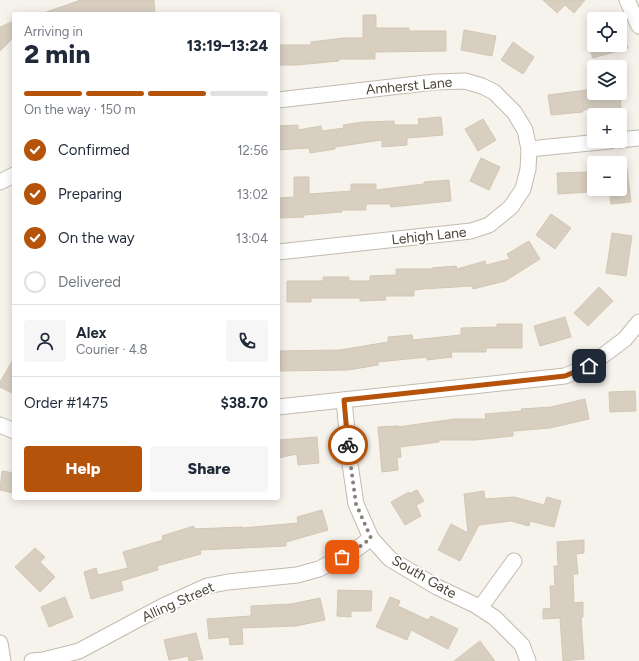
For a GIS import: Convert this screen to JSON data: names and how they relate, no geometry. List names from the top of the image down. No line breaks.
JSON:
{"streets":{"street":["Amherst Lane","Lehigh Lane","South Gate","Alling Street"]},"crossings":[["Amherst Lane","Lehigh Lane"],["South Gate","Alling Street"]],"page":{"map_buttons":["+","−"],"heading":["2 min","Arriving in","13:19–13:24"],"panel":["Alex","Courier · 4.8","Order #1475","$38.70"],"bar":"On the way · 150 m","list":[["Confirmed","12:56"],["Preparing","13:02"],["On the way","13:04"],"Delivered"],"buttons":["Help","Share"]}}
